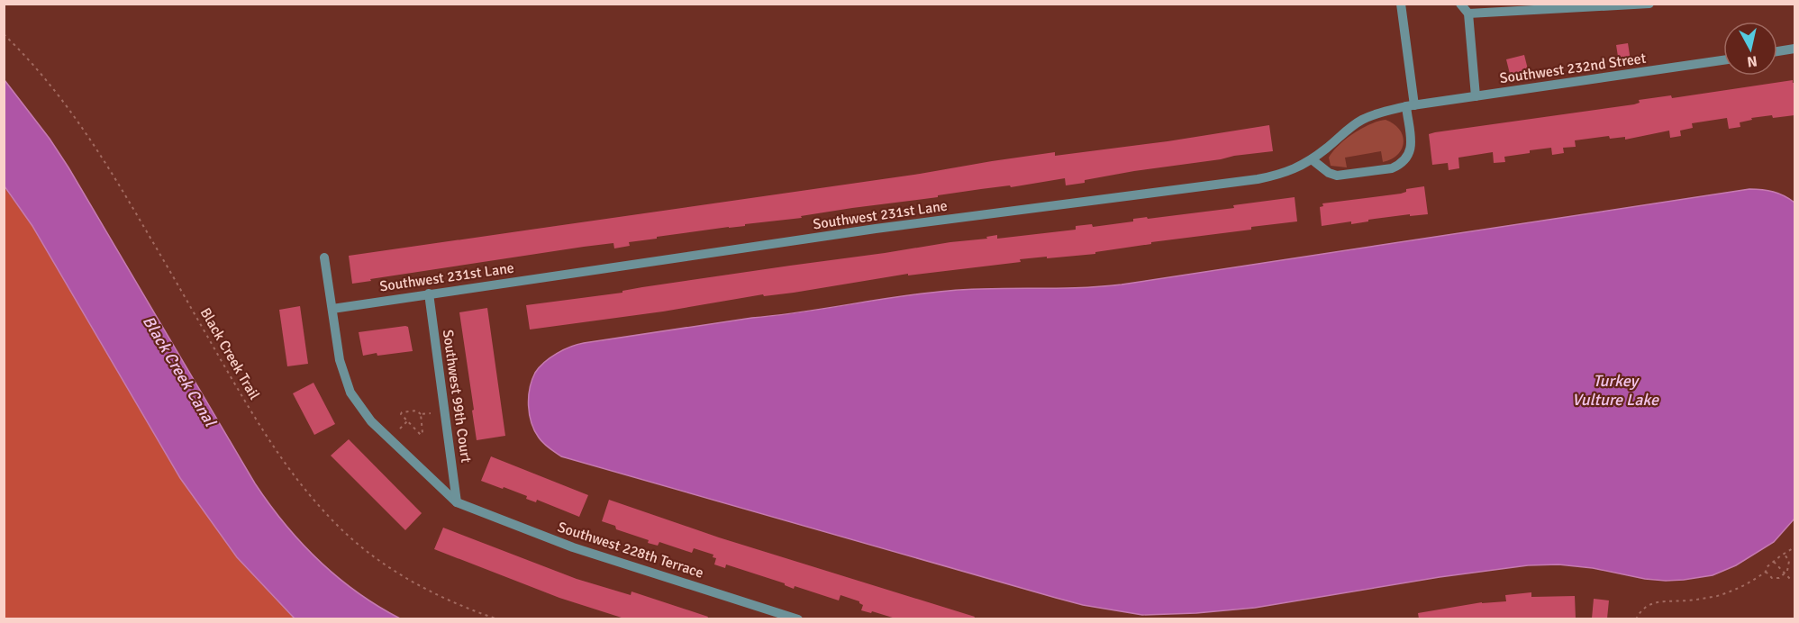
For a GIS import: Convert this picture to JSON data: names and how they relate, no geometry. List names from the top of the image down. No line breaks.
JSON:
{"streets":{"street":["Southwest 232nd Street","Southwest 231st Lane","Southwest 99th Court","Southwest 228th Terrace"],"path":["Black Creek Trail"]},"crossings":[["Southwest 232nd Street","Southwest 231st Lane"],["Southwest 231st Lane","Southwest 99th Court"],["Southwest 99th Court","Southwest 228th Terrace"]],"water":["Black Creek Canal","Turkey Vulture Lake"],"north":"bottom"}
